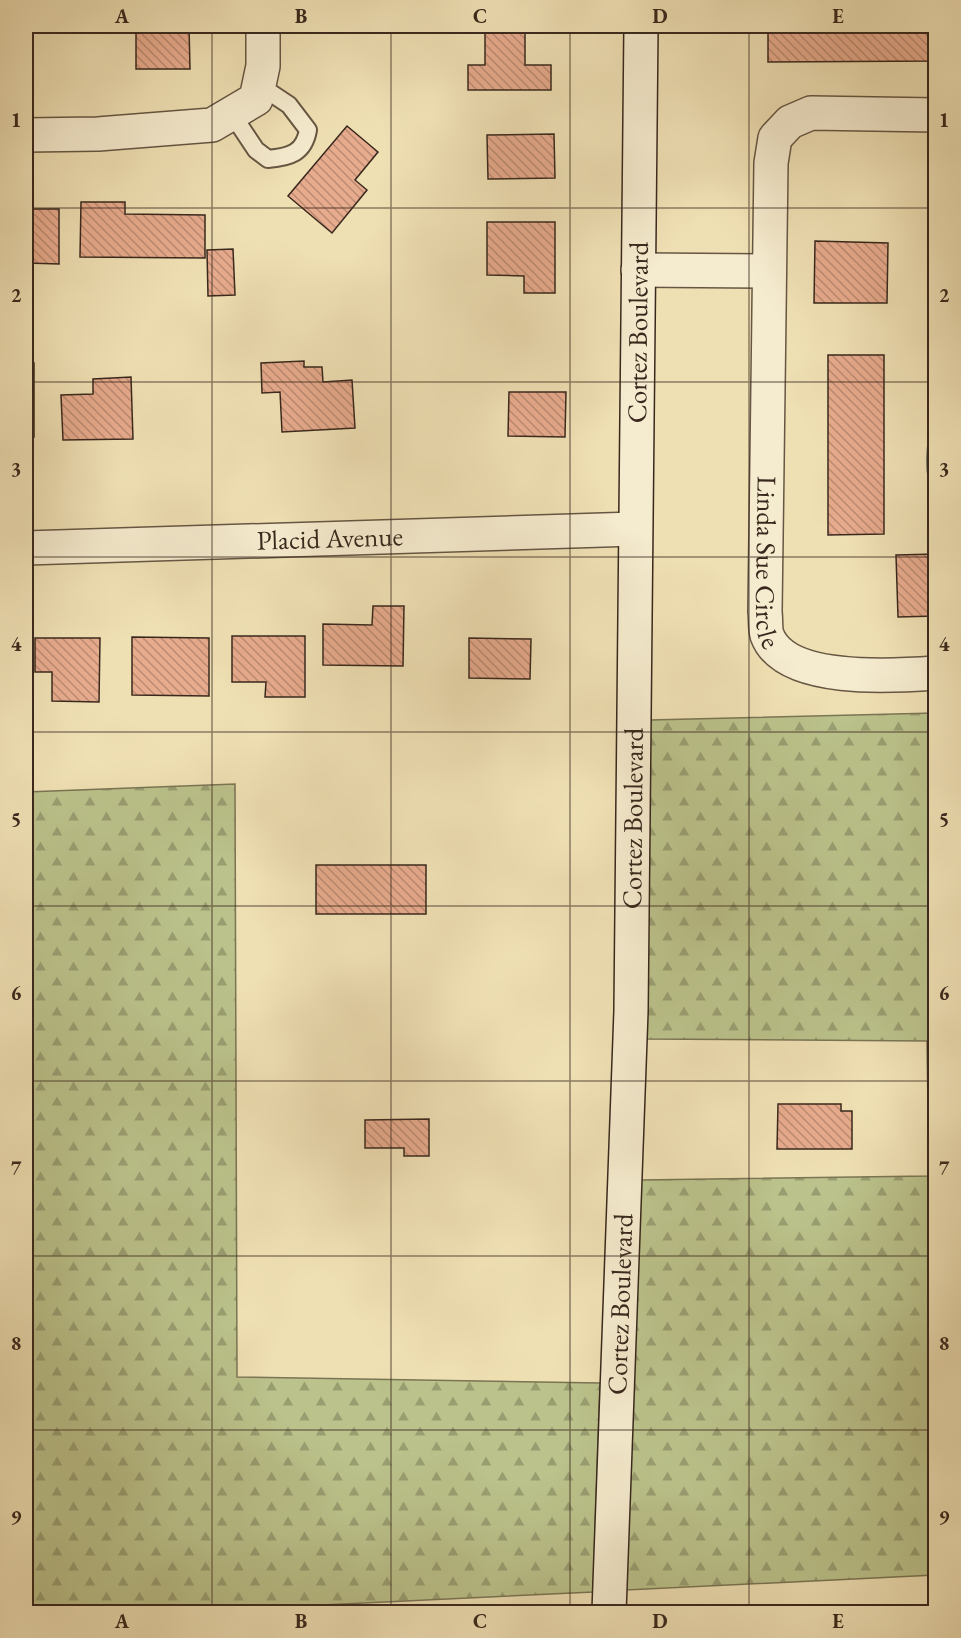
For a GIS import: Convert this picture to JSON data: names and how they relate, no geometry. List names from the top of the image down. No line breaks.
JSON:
{"streets":{"street":["Cortez Boulevard","Placid Avenue","Linda Sue Circle"]},"crossings":[["Cortez Boulevard","Placid Avenue"]],"grid":{"columns":["A","B","C","D","E"],"rows":["1","2","3","4","5","6","7","8","9"]}}
